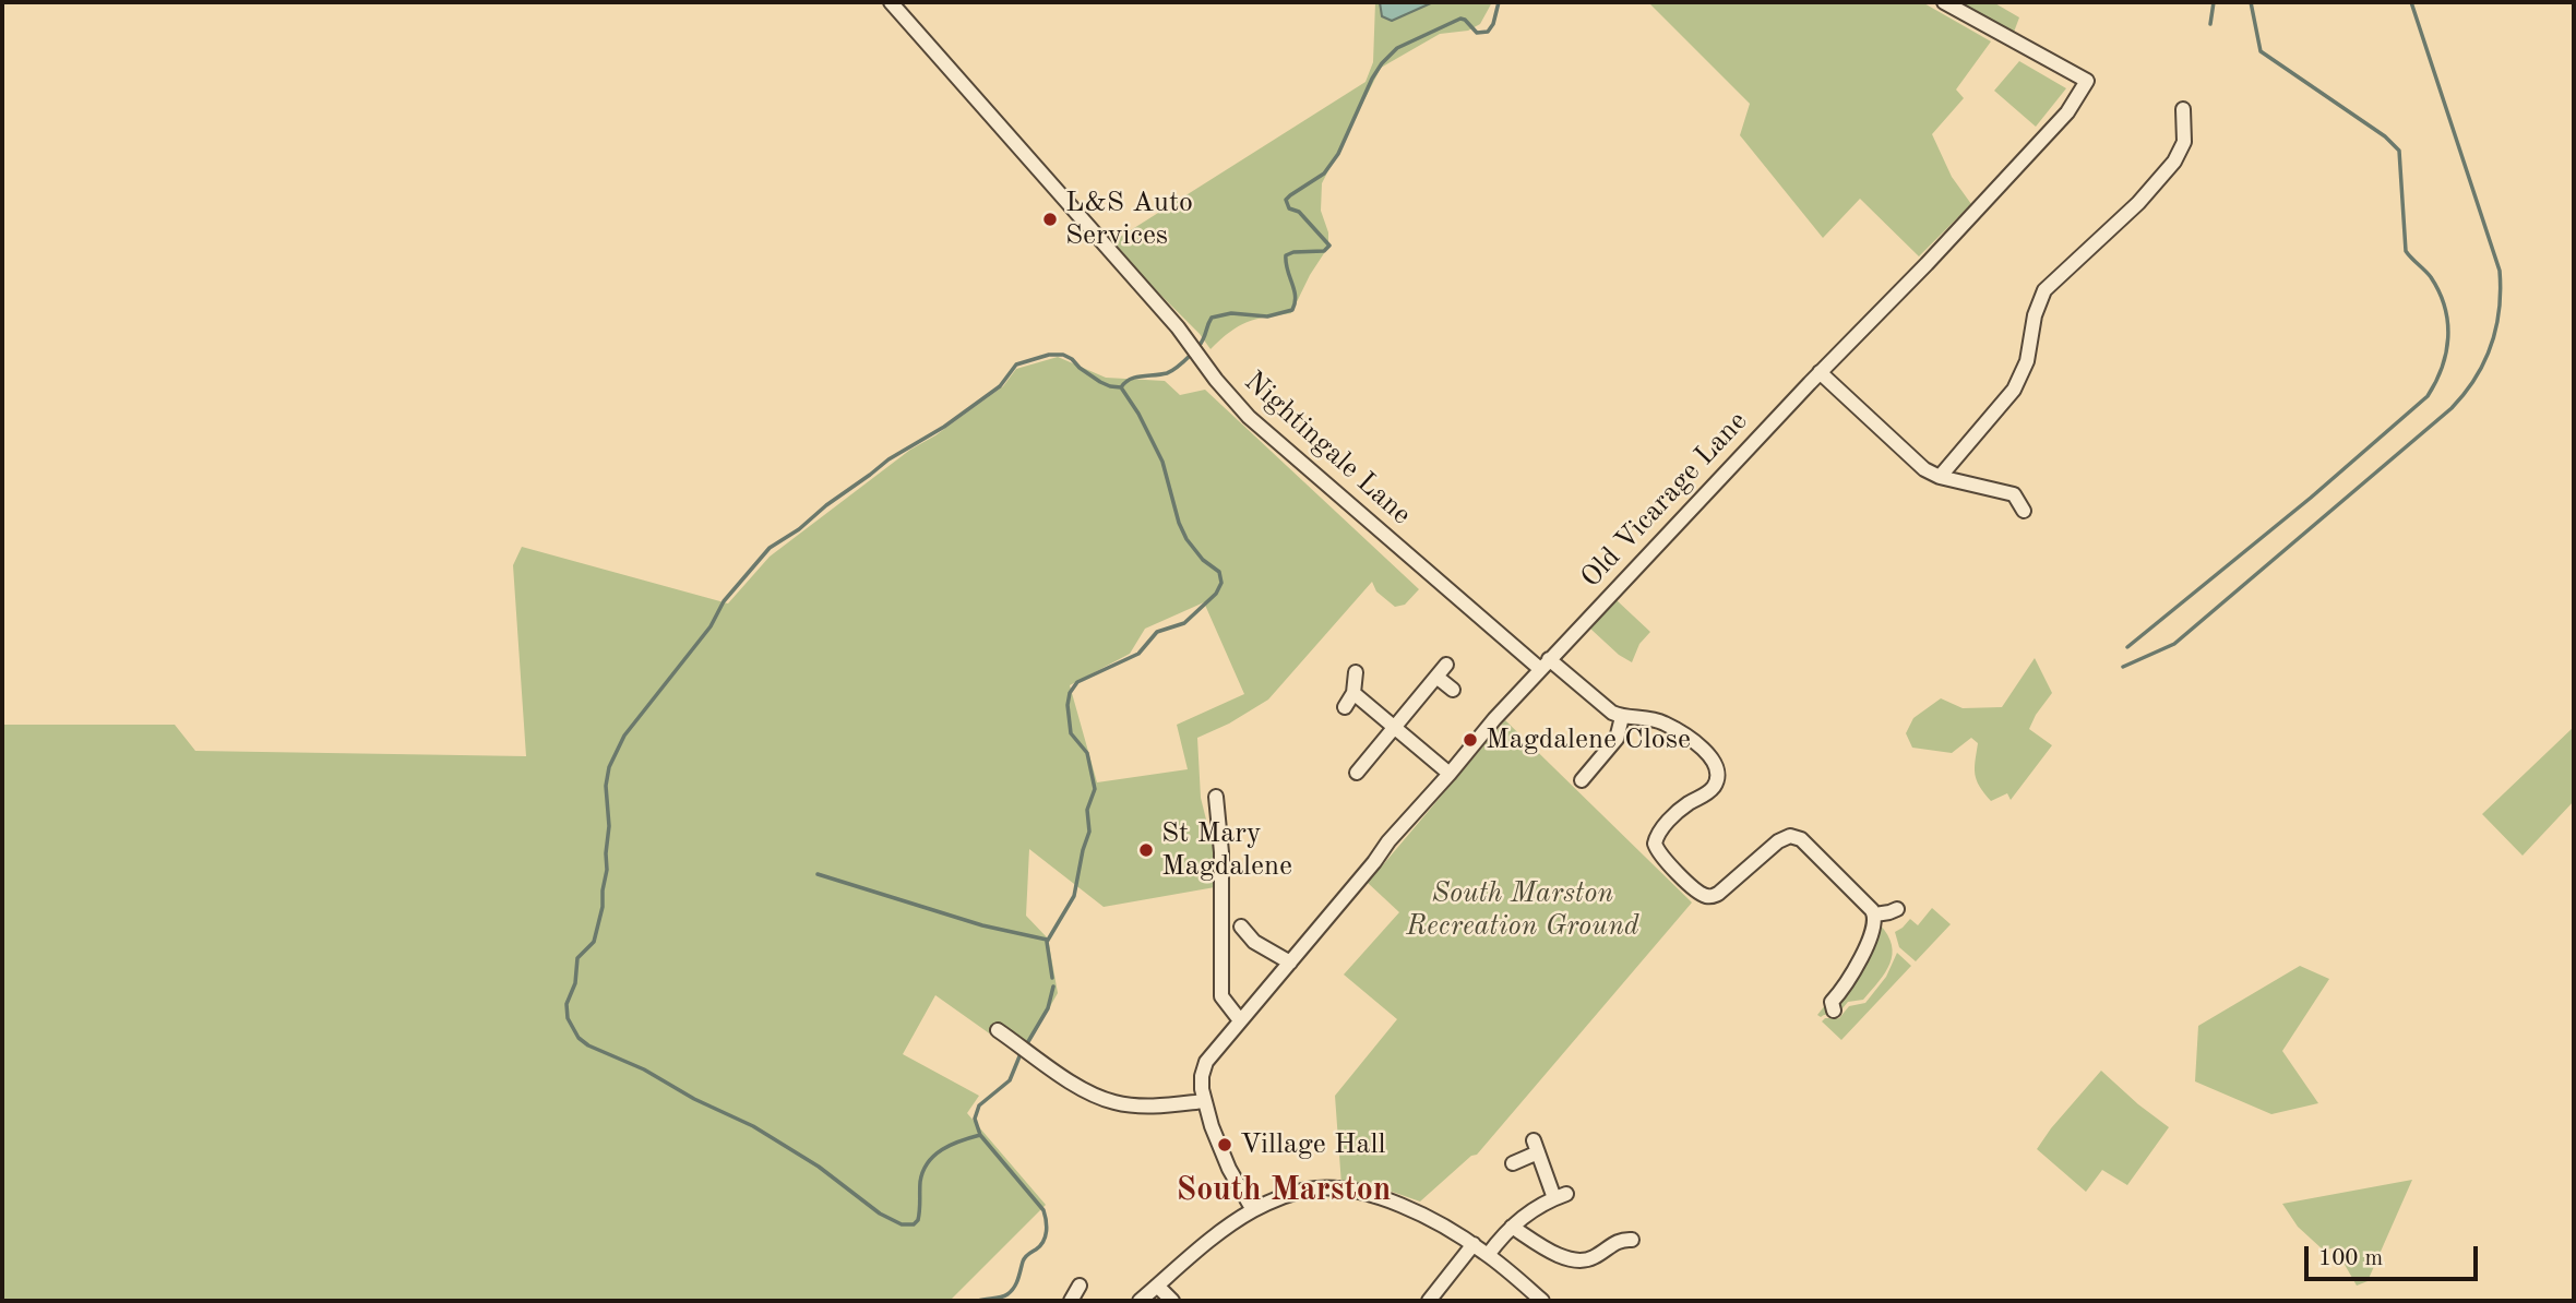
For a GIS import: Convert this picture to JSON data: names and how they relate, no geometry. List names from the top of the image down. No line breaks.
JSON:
{"streets":{"street":["Nightingale Lane","Old Vicarage Lane"]},"crossings":[["Nightingale Lane","Old Vicarage Lane"]],"districts":["South Marston"],"parks":["South Marston Recreation Ground"],"places":["L&S Auto Services","Magdalene Close","St Mary Magdalene","Village Hall"],"scale_bar":"100 m"}
